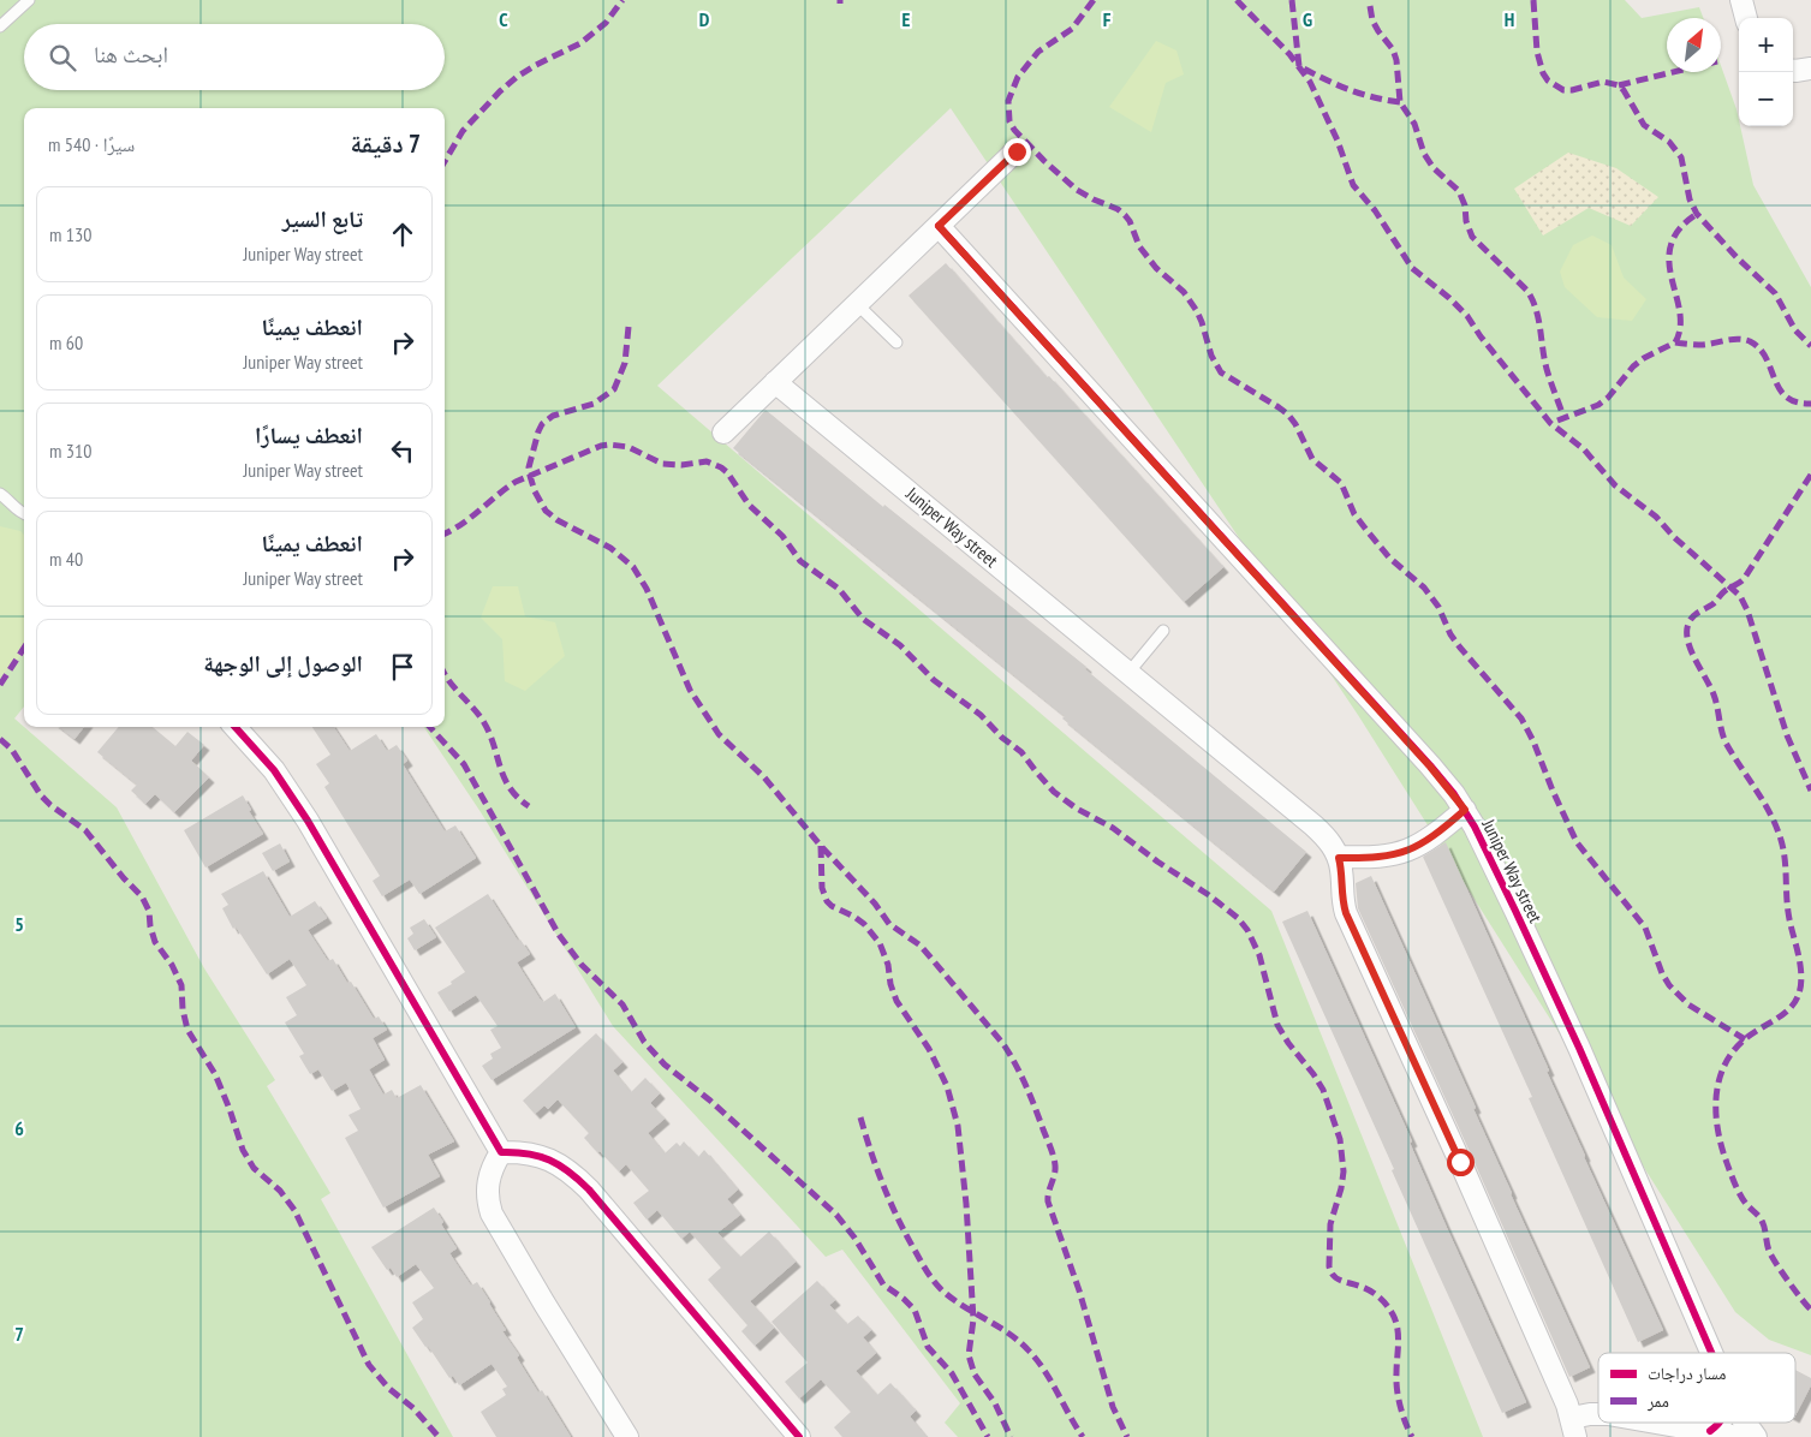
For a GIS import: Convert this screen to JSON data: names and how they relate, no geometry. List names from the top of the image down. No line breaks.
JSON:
{"streets":{"street":["Juniper Way street"]},"legend":["مسار دراجات","ممر"],"north":"top right","page":{"map_buttons":["+","−"],"search":"ابحث هنا","heading":["7 دقيقة","سيرًا · 540 m"],"list":[["تابع السير","Juniper Way street","130 m"],["انعطف يمينًا","Juniper Way street","60 m"],["انعطف يسارًا","Juniper Way street","310 m"],["انعطف يمينًا","Juniper Way street","40 m"],"الوصول إلى الوجهة"]},"grid":{"columns":["C","D","E","F","G","H"],"rows":["5","6","7"]}}
